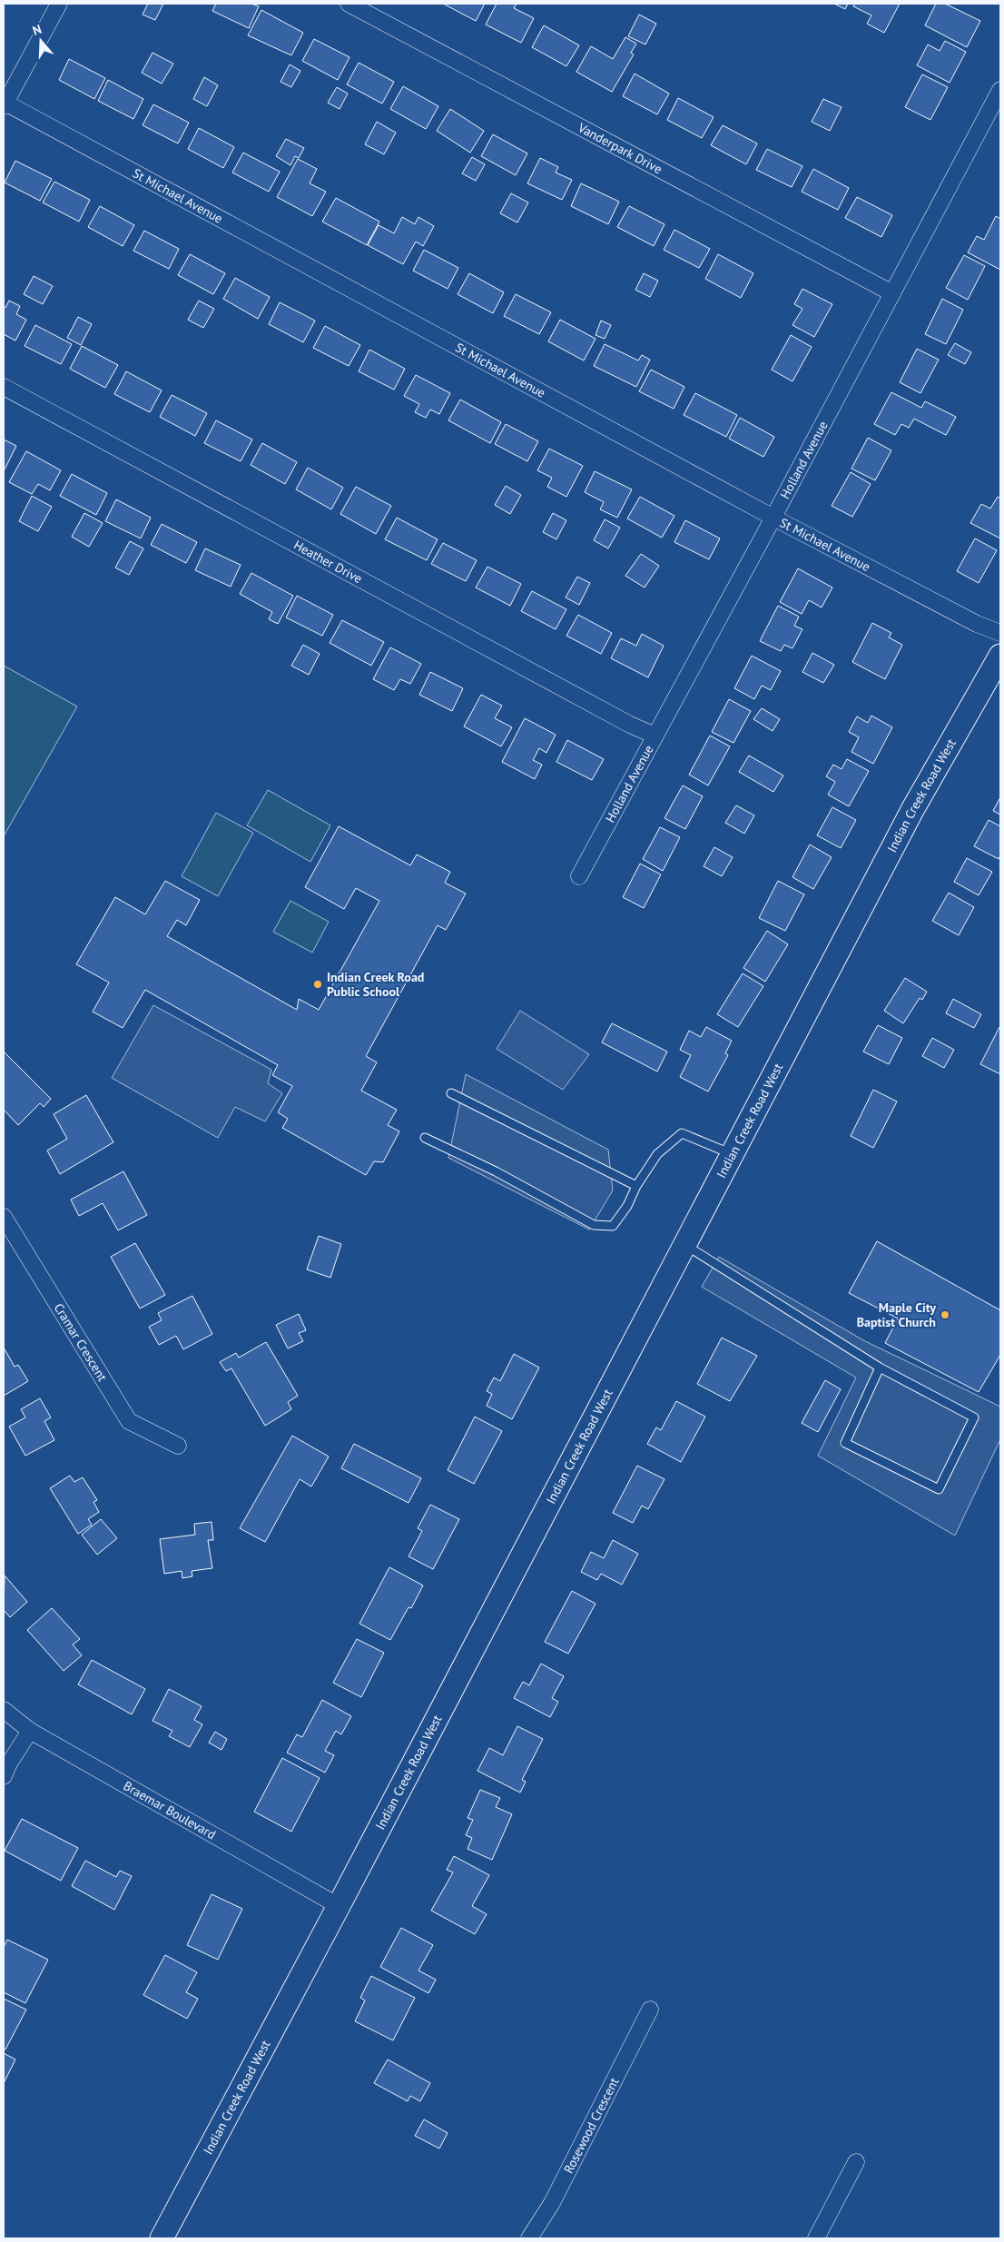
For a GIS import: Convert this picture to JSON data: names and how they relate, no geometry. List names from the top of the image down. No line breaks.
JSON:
{"streets":{"street":["Vanderpark Drive","St Michael Avenue","Holland Avenue","Heather Drive","Indian Creek Road West","Cramar Crescent","Braemar Boulevard","Rosewood Crescent"]},"crossings":[["Vanderpark Drive","Holland Avenue"],["St Michael Avenue","Holland Avenue"],["Holland Avenue","Heather Drive"],["Indian Creek Road West","Braemar Boulevard"]],"places":["Indian Creek Road Public School","Maple City Baptist Church"],"north":"top"}
